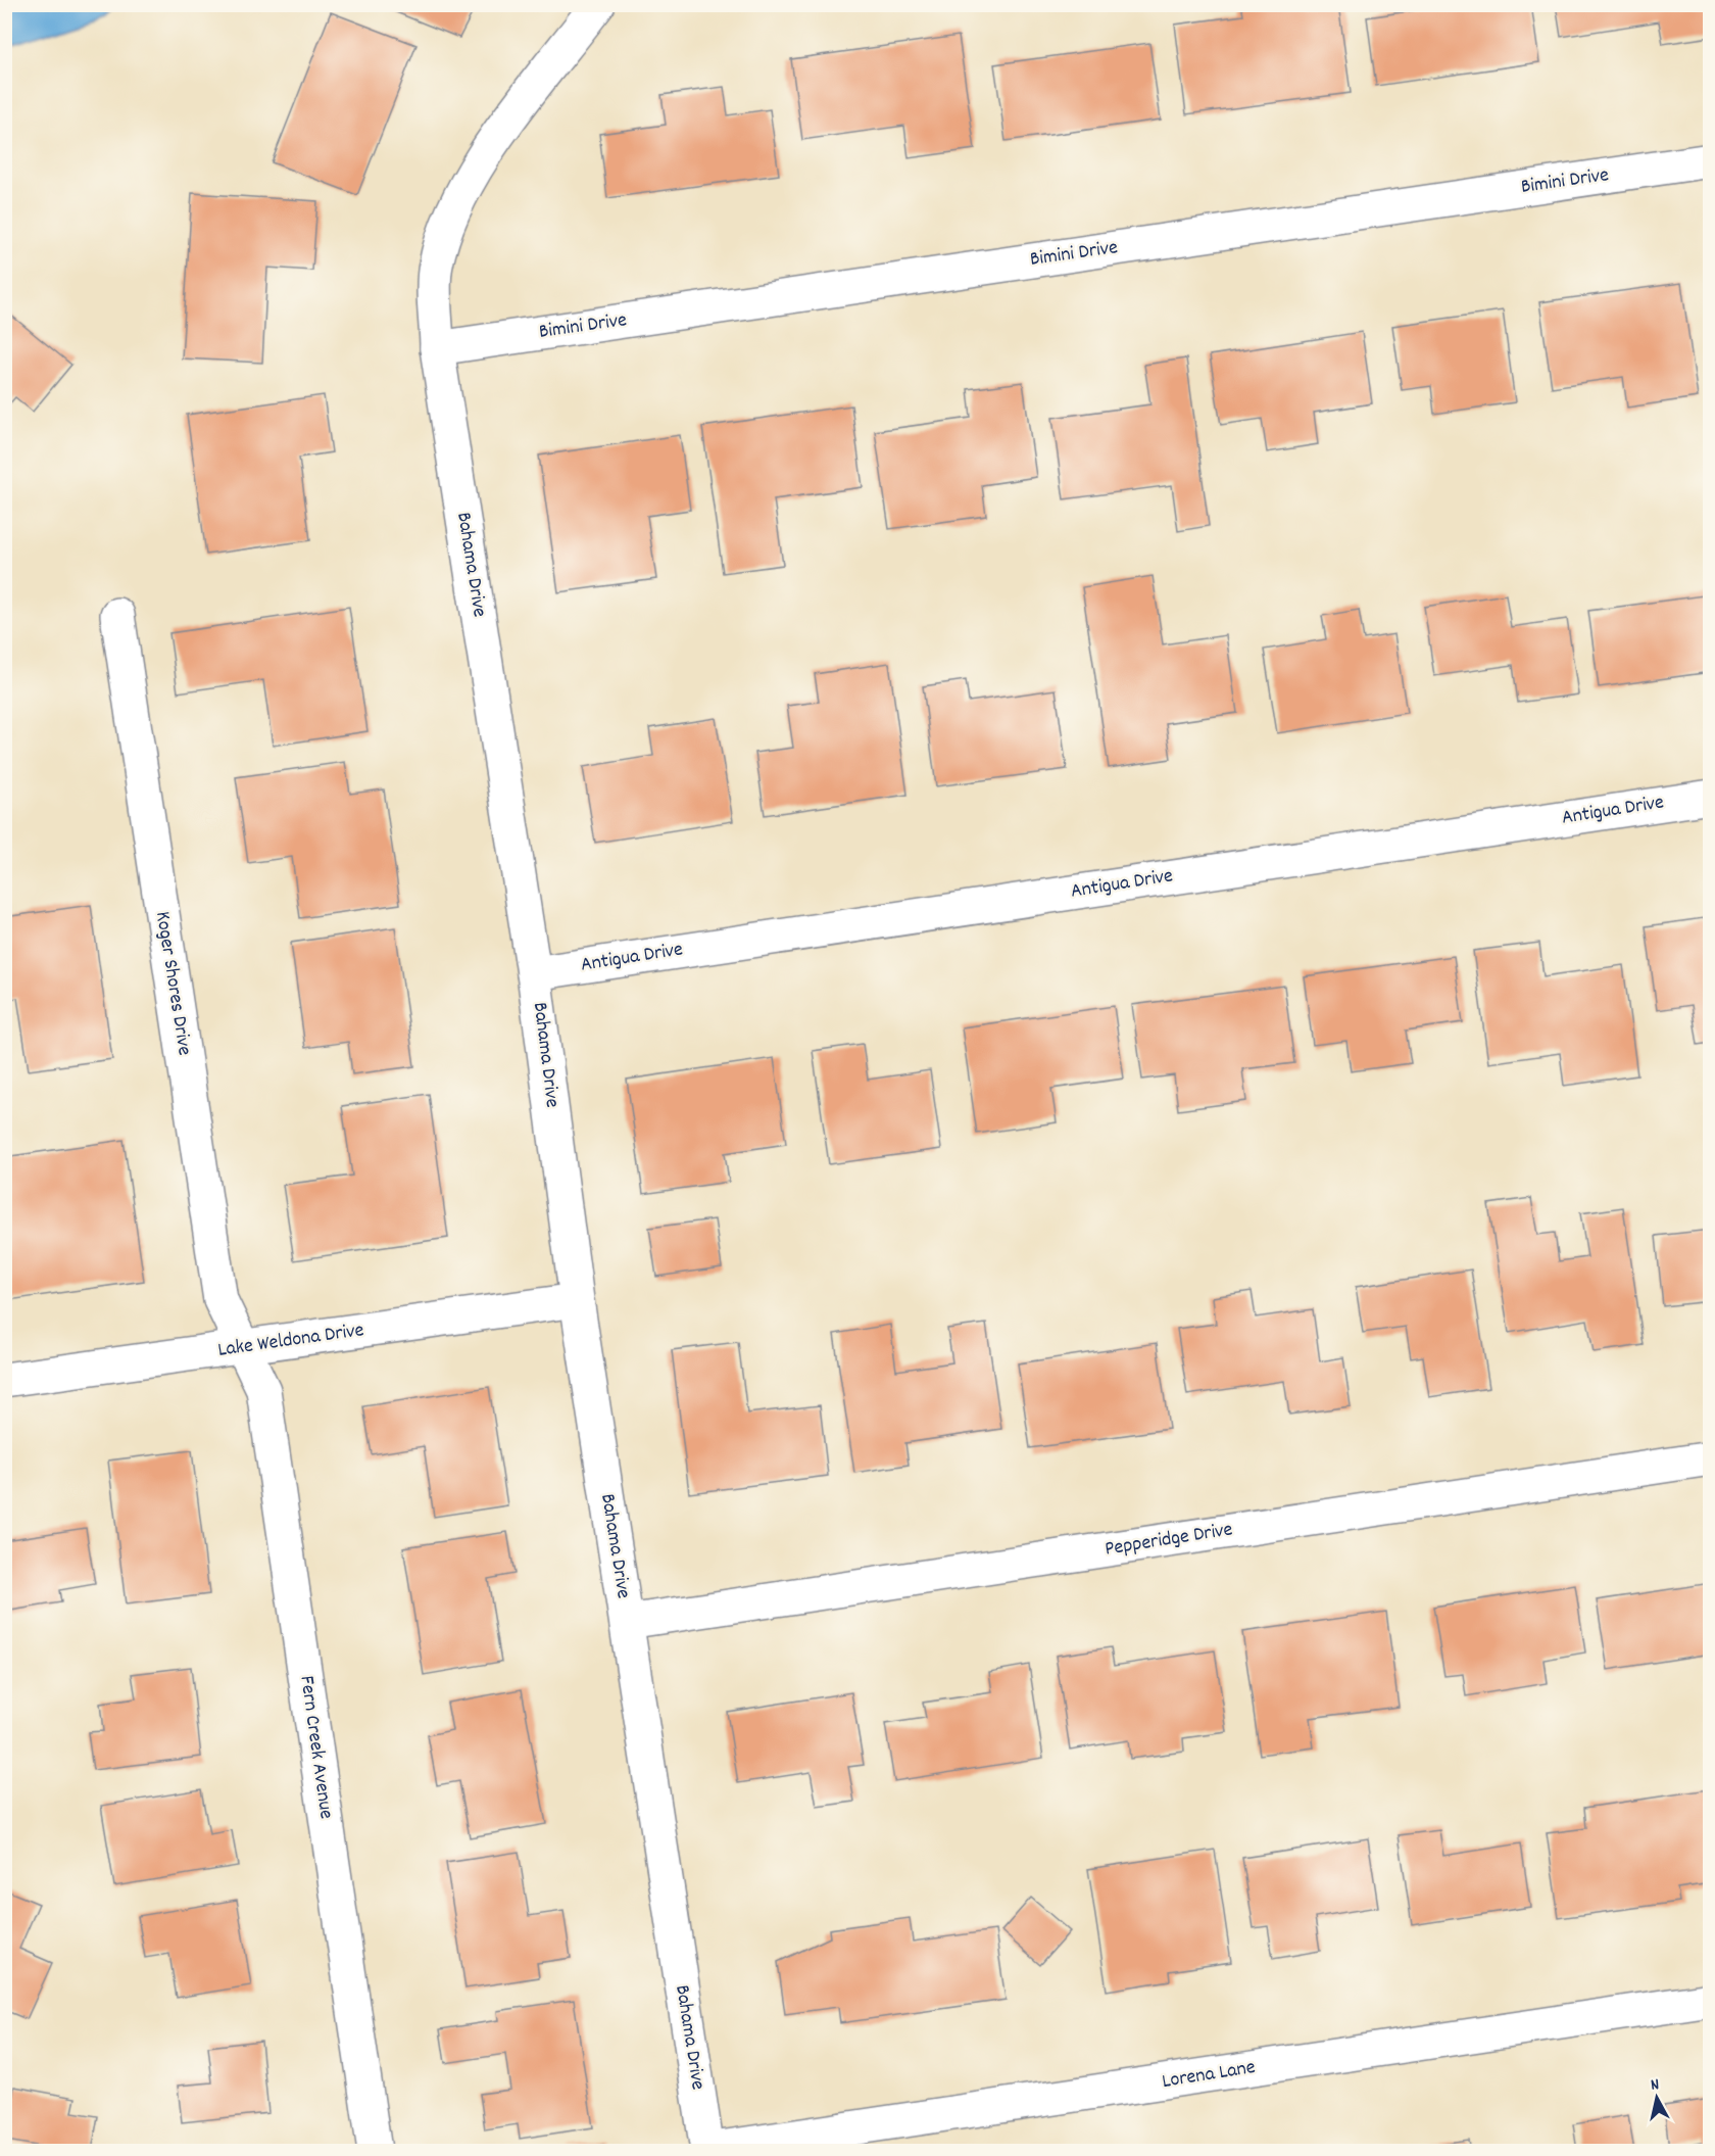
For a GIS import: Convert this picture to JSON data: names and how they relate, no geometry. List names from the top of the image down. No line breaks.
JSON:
{"streets":{"street":["Bimini Drive","Bahama Drive","Antigua Drive","Koger Shores Drive","Lake Weldona Drive","Pepperidge Drive","Fern Creek Avenue","Lorena Lane"]},"crossings":[["Bimini Drive","Bahama Drive"],["Bahama Drive","Antigua Drive"],["Bahama Drive","Lake Weldona Drive"],["Bahama Drive","Pepperidge Drive"],["Bahama Drive","Lorena Lane"],["Koger Shores Drive","Lake Weldona Drive"],["Koger Shores Drive","Fern Creek Avenue"],["Lake Weldona Drive","Fern Creek Avenue"]],"north":"top"}
